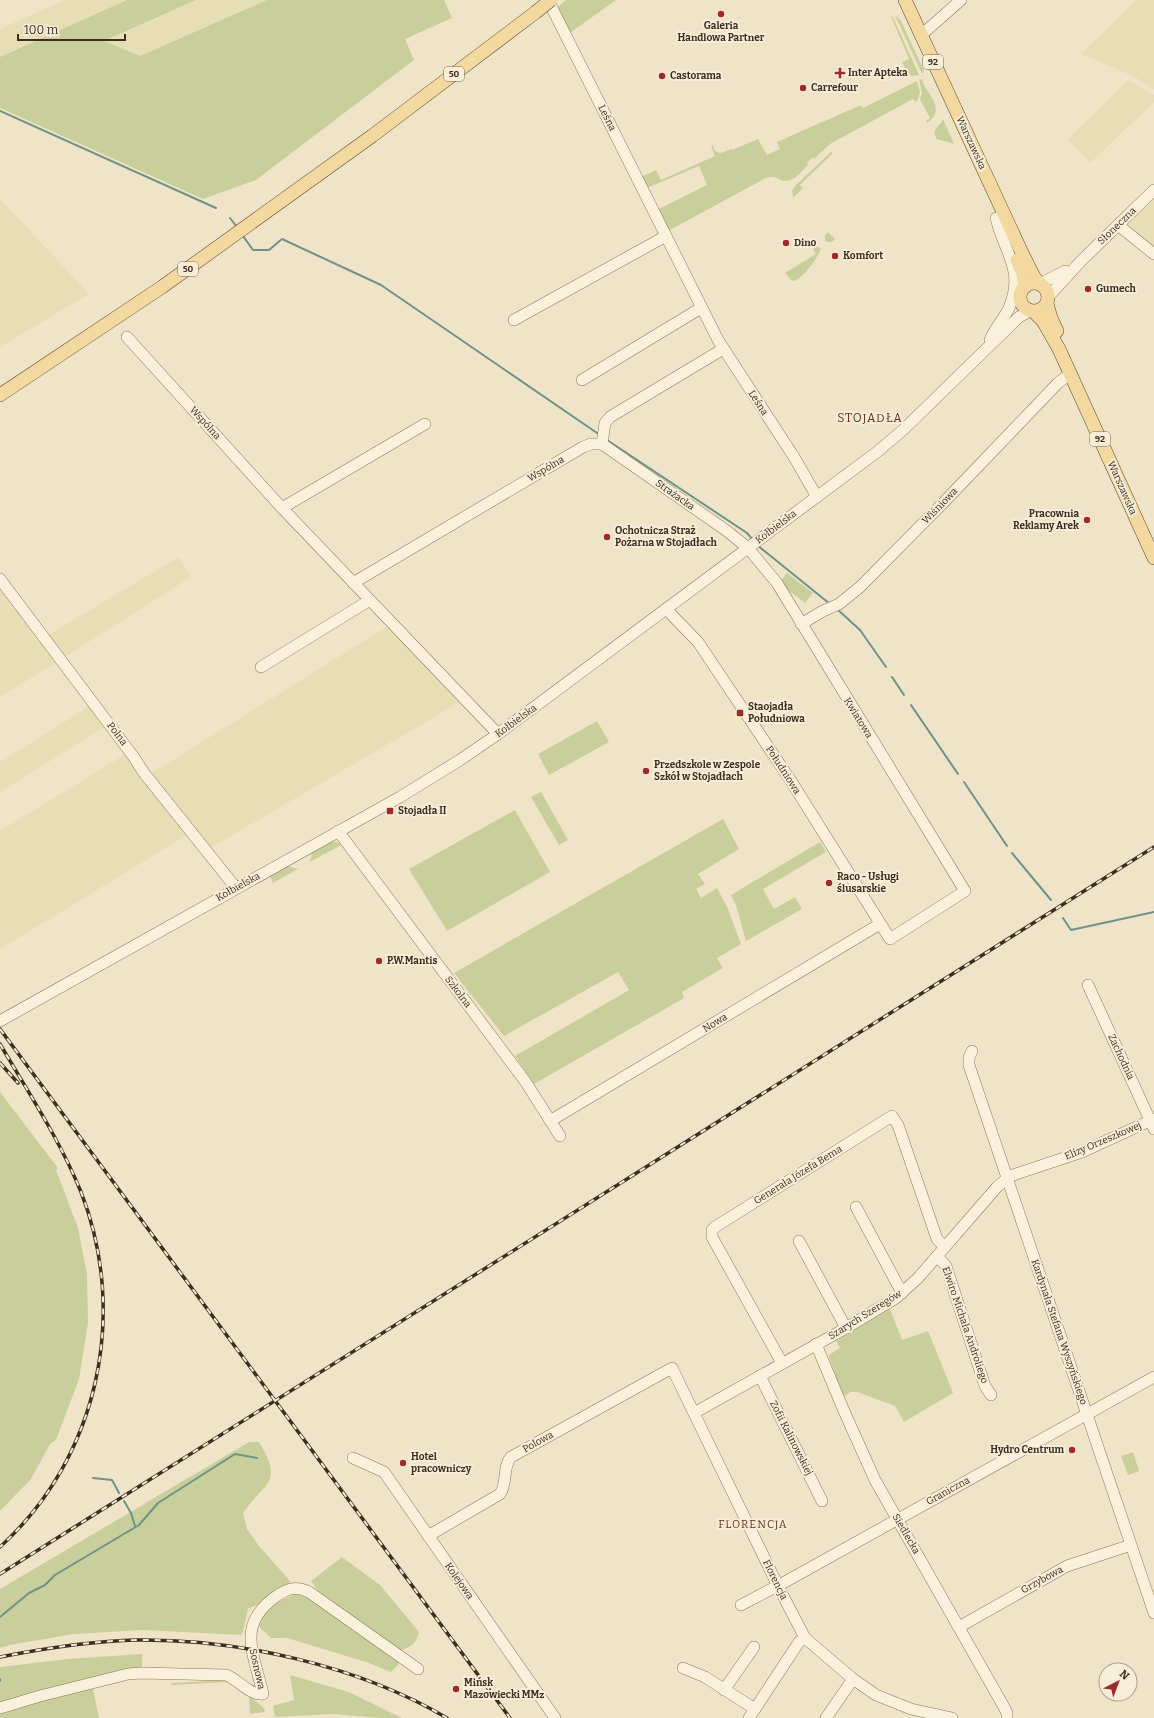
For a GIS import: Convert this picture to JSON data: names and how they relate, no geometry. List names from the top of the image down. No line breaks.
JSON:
{"streets":{"main road":["92","50","Warszawska"],"street":["Leśna","Słoneczna","Wspólna","Strażacka","Wiśniowa","Kołbielska","Kwiatowa","Polna","Południowa","Szkolna","Nowa","Zachodnia","Elizy Orzeszkowej","Generała Józefa Bema","Szarych Szeregów","Elwiro Michała Androliego","Kardynała Stefana Wyszyńskiego","Zofii Kalinowskiej","Polowa","Graniczna","Siedlecka","Florencja","Grzybowa","Kolejowa","Sosnowa"]},"crossings":[["92","Warszawska"],["92","Słoneczna"],["92","Kołbielska"],["50","Leśna"],["Leśna","Kołbielska"],["Warszawska","Słoneczna"],["Warszawska","Wiśniowa"],["Warszawska","Kołbielska"],["Słoneczna","Kołbielska"],["Wspólna","Strażacka"],["Wspólna","Kołbielska"],["Strażacka","Kołbielska"],["Strażacka","Kwiatowa"],["Wiśniowa","Kwiatowa"],["Kołbielska","Kwiatowa"],["Kołbielska","Polna"],["Kołbielska","Południowa"],["Kołbielska","Szkolna"],["Kwiatowa","Południowa"],["Południowa","Nowa"],["Szkolna","Nowa"],["Zachodnia","Elizy Orzeszkowej"],["Elizy Orzeszkowej","Szarych Szeregów"],["Elizy Orzeszkowej","Kardynała Stefana Wyszyńskiego"],["Generała Józefa Bema","Szarych Szeregów"],["Szarych Szeregów","Elwiro Michała Androliego"],["Szarych Szeregów","Kardynała Stefana Wyszyńskiego"],["Szarych Szeregów","Zofii Kalinowskiej"],["Szarych Szeregów","Siedlecka"],["Szarych Szeregów","Florencja"],["Kardynała Stefana Wyszyńskiego","Graniczna"],["Kardynała Stefana Wyszyńskiego","Grzybowa"],["Polowa","Florencja"],["Polowa","Kolejowa"],["Graniczna","Siedlecka"],["Graniczna","Florencja"],["Siedlecka","Grzybowa"]],"districts":["STOJADŁA","FLORENCJA"],"places":{"other":["Galeria Handlowa Partner","Castorama","Carrefour","Dino","Komfort","Gumech","Pracownia Reklamy Arek","Ochotnicza Straż Pożarna w Stojadłach","Przedszkole w Zespole Szkół w Stojadłach","Raco - Usługi ślusarskie","P.W.Mantis","Hydro Centrum","Hotel pracowniczy","Mińsk Mazowiecki MMz"],"health":["Inter Apteka"],"transit":["Staojadła Południowa","Stojadła II"]},"scale_bar":"100 m","north":"top right"}
